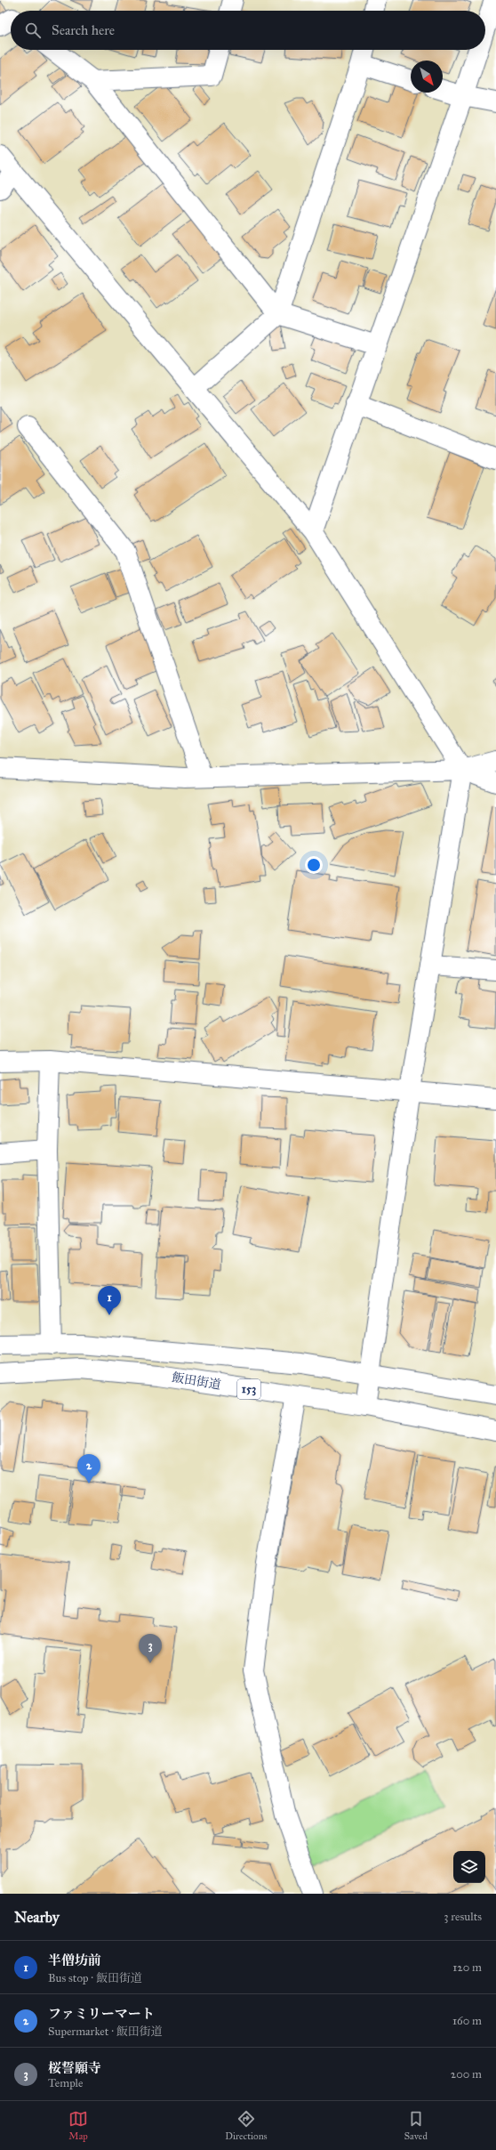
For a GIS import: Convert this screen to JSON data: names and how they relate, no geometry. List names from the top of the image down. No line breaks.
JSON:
{"streets":{"main road":["飯田街道","153"]},"north":"bottom right","page":{"search":"Search here","pins":["1","2","3"],"heading":["Nearby","3 results"],"list":[{"mark":"1","name":"半僧坊前","note":"Bus stop · 飯田街道","value":"120 m"},{"mark":"2","name":"ファミリーマート","note":"Supermarket · 飯田街道","value":"160 m"},{"mark":"3","name":"桜誓願寺","note":"Temple","value":"200 m"}],"nav":["Map","Directions","Saved"]}}
